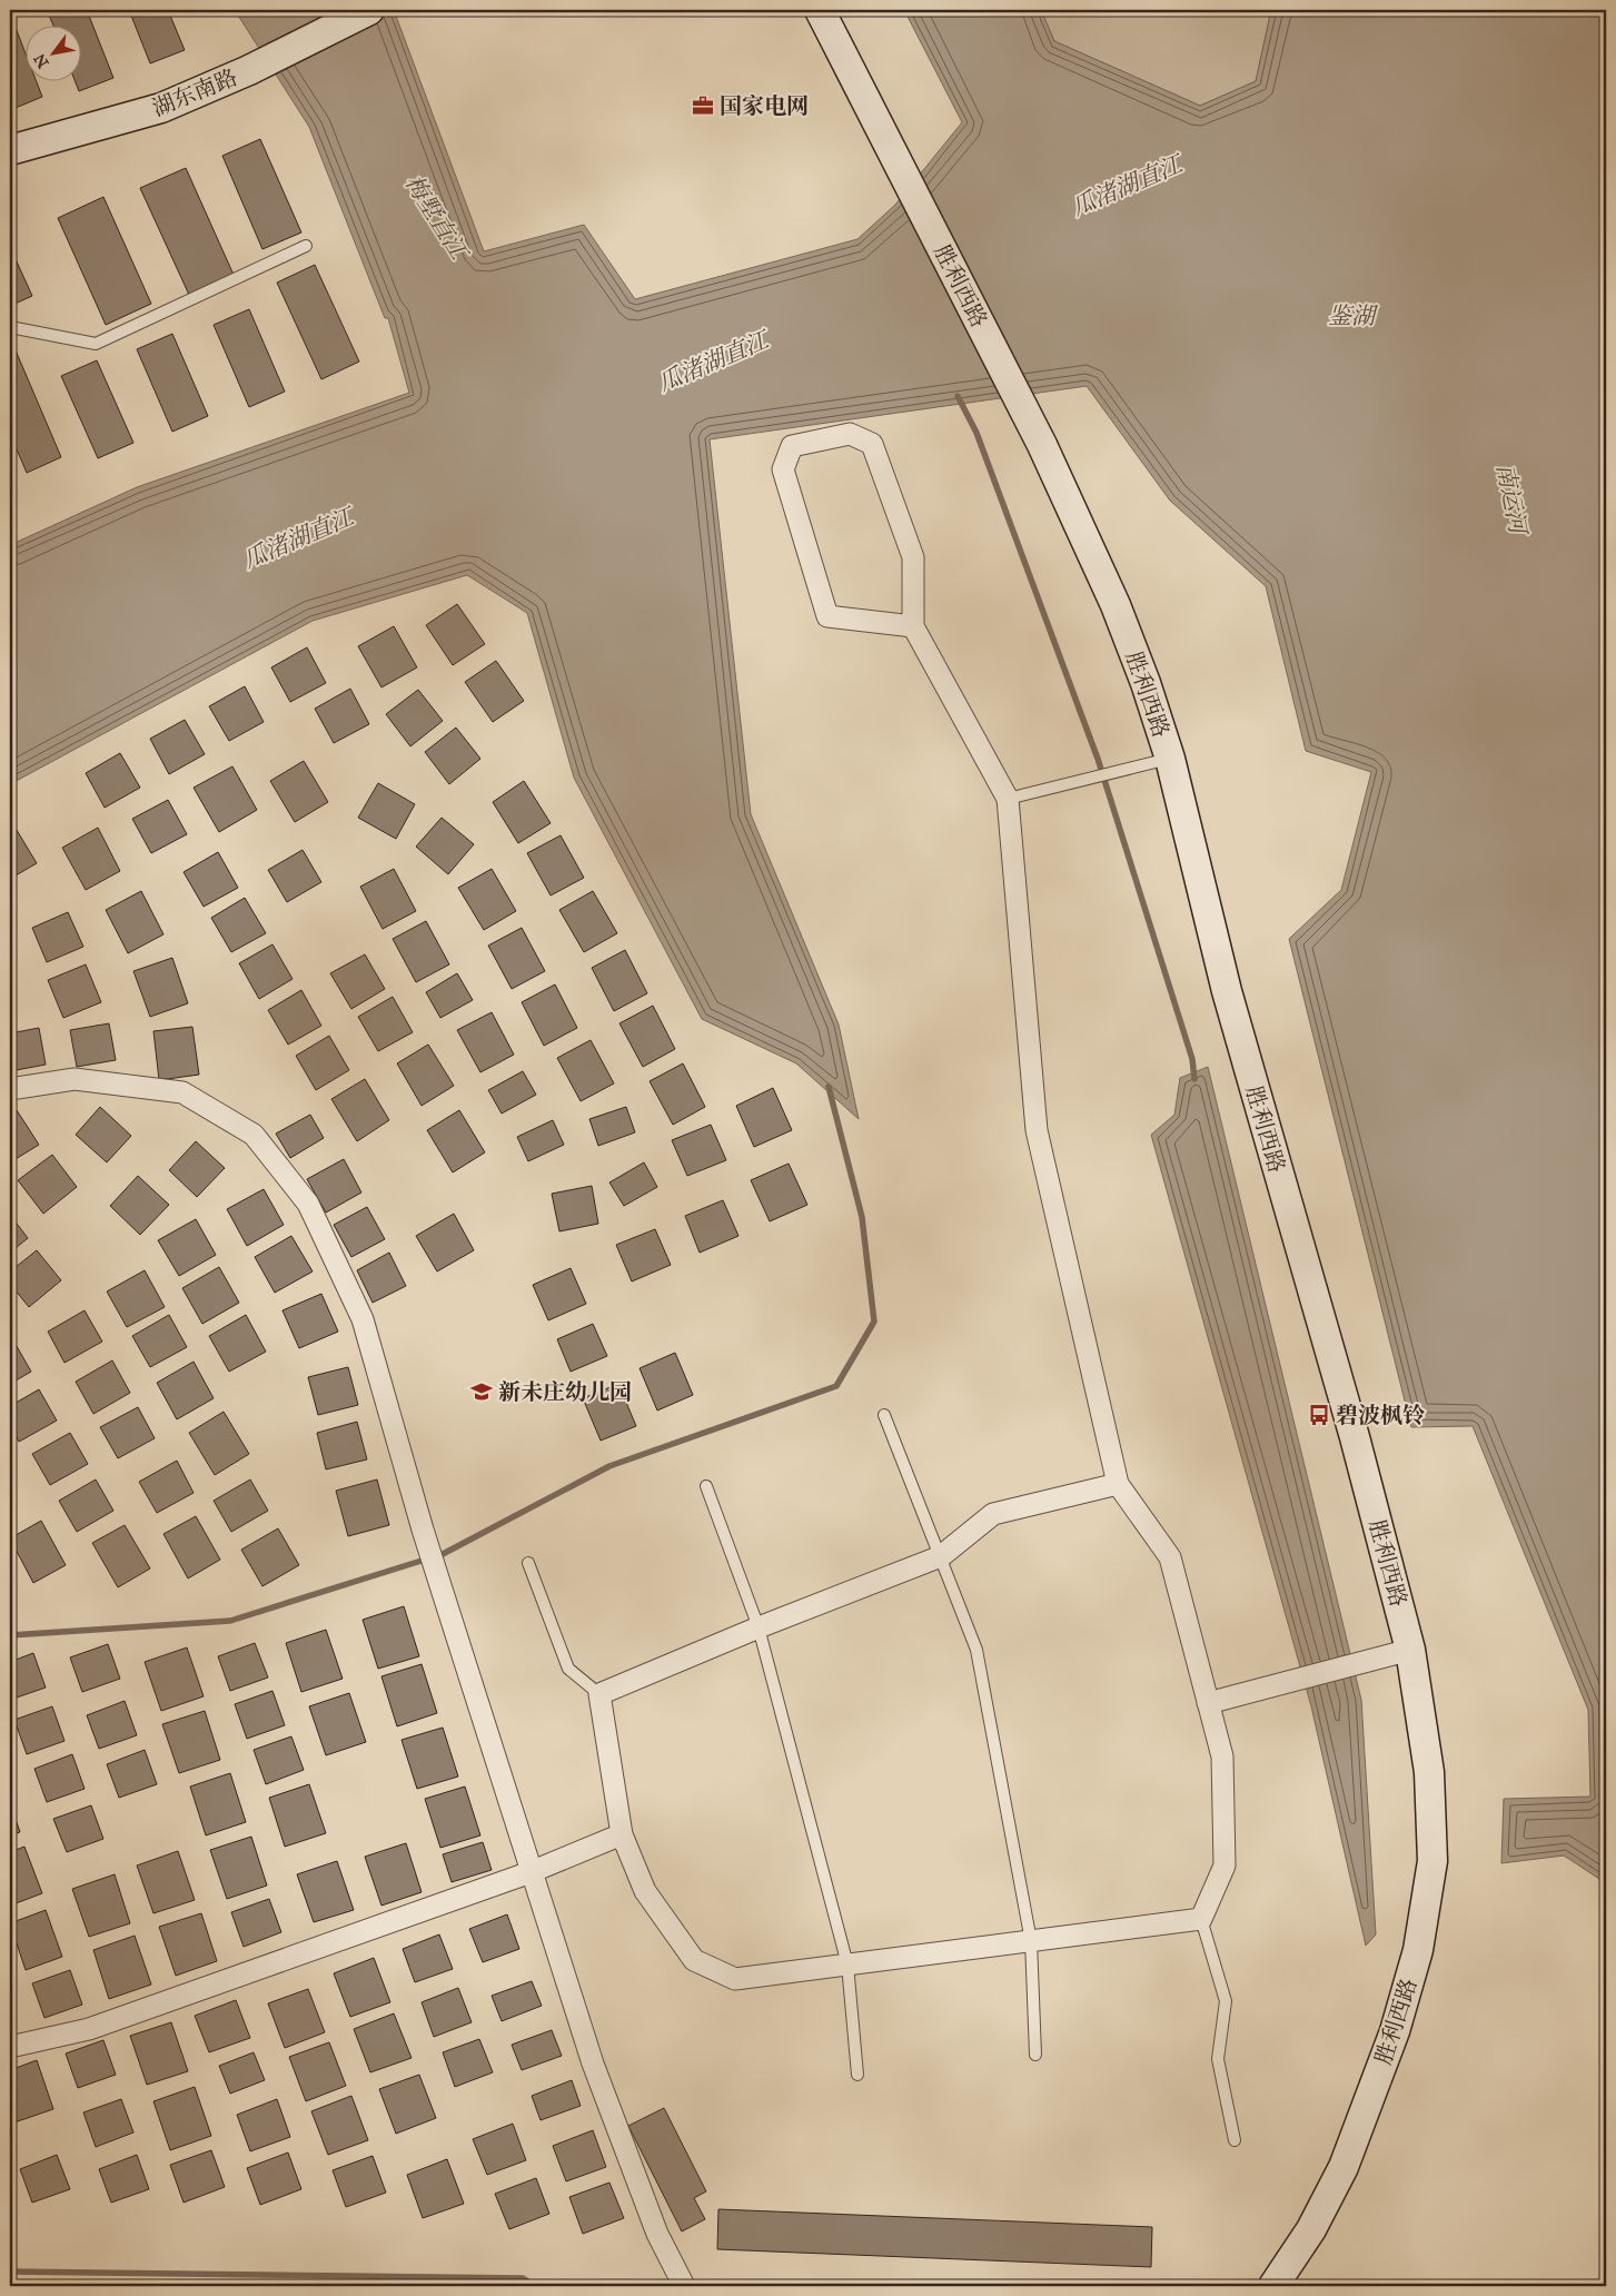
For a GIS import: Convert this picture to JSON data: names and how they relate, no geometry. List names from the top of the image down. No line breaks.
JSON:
{"streets":{"street":["湖东南路","胜利西路"]},"water":["瓜渚湖直江","梅墅直江","鉴湖","南运河"],"places":{"office":["国家电网"],"school or university":["新未庄幼儿园"],"bus stop":["碧波枫铃"]},"north":"bottom left"}
